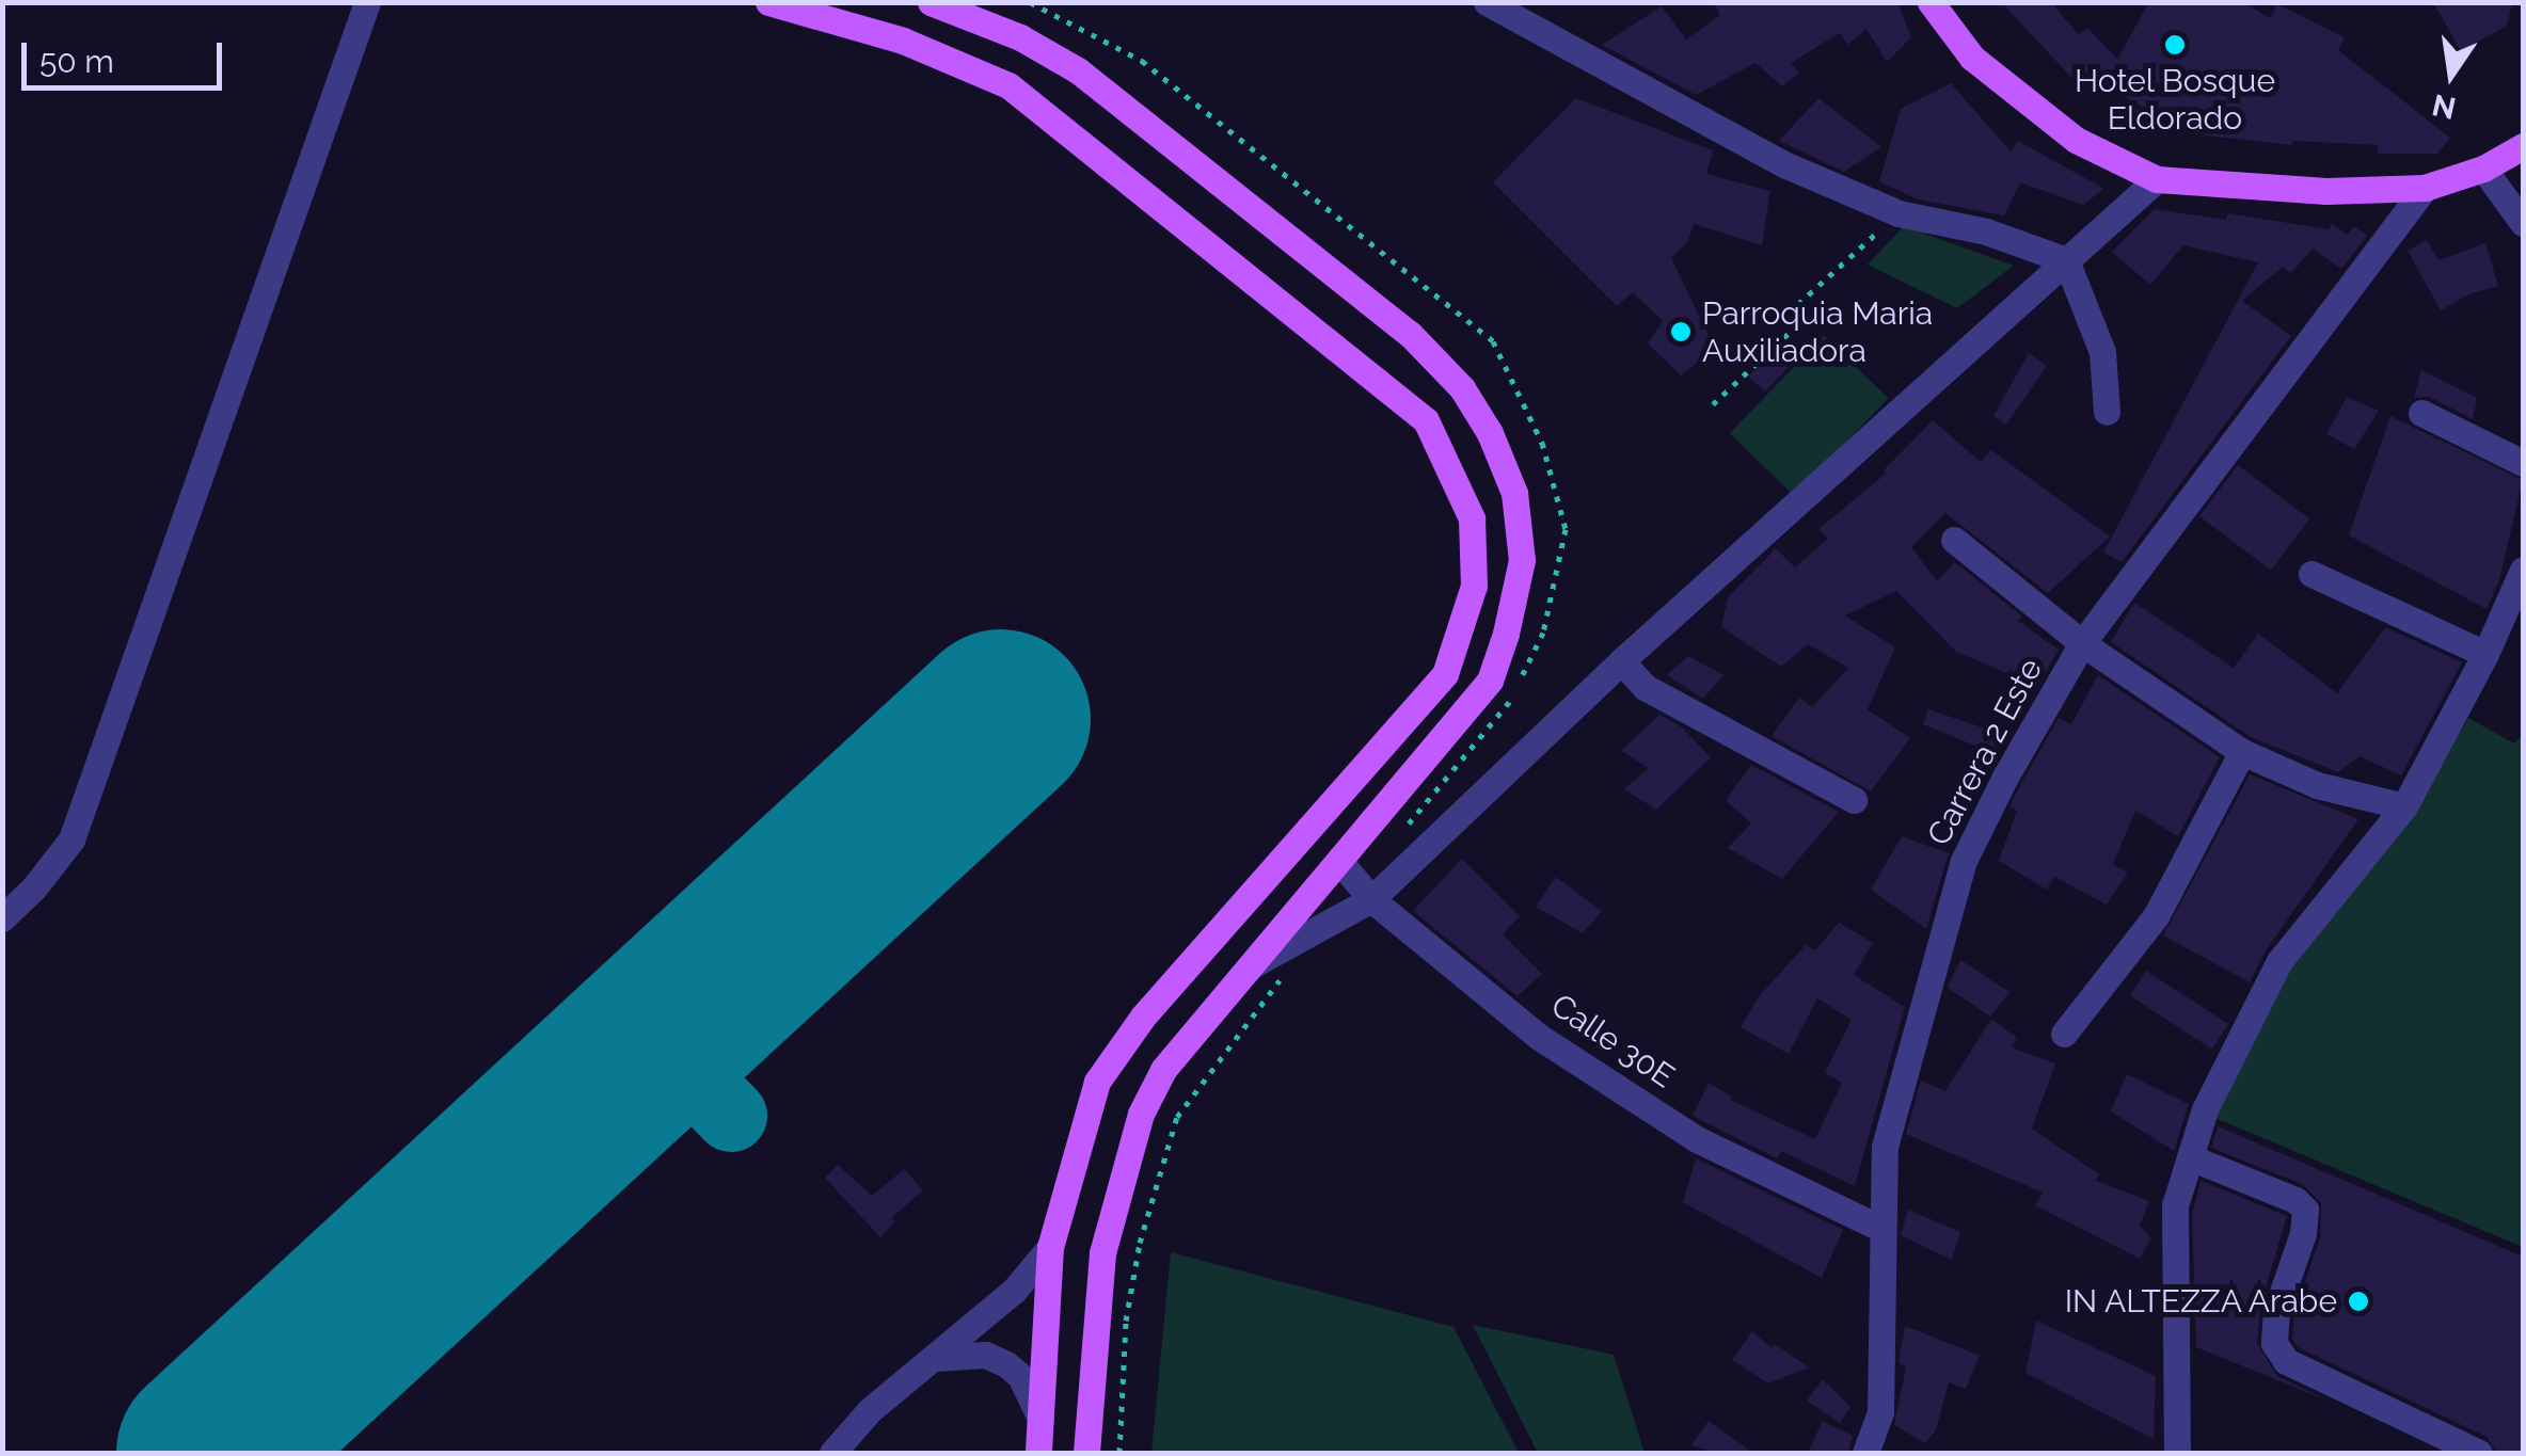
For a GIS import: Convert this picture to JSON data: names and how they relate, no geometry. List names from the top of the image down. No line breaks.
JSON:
{"streets":{"street":["Carrera 2 Este","Calle 30E"]},"crossings":[["Carrera 2 Este","Calle 30E"]],"places":["Hotel Bosque Eldorado","Parroquia Maria Auxiliadora","IN ALTEZZA Arabe"],"scale_bar":"50 m","north":"bottom"}
